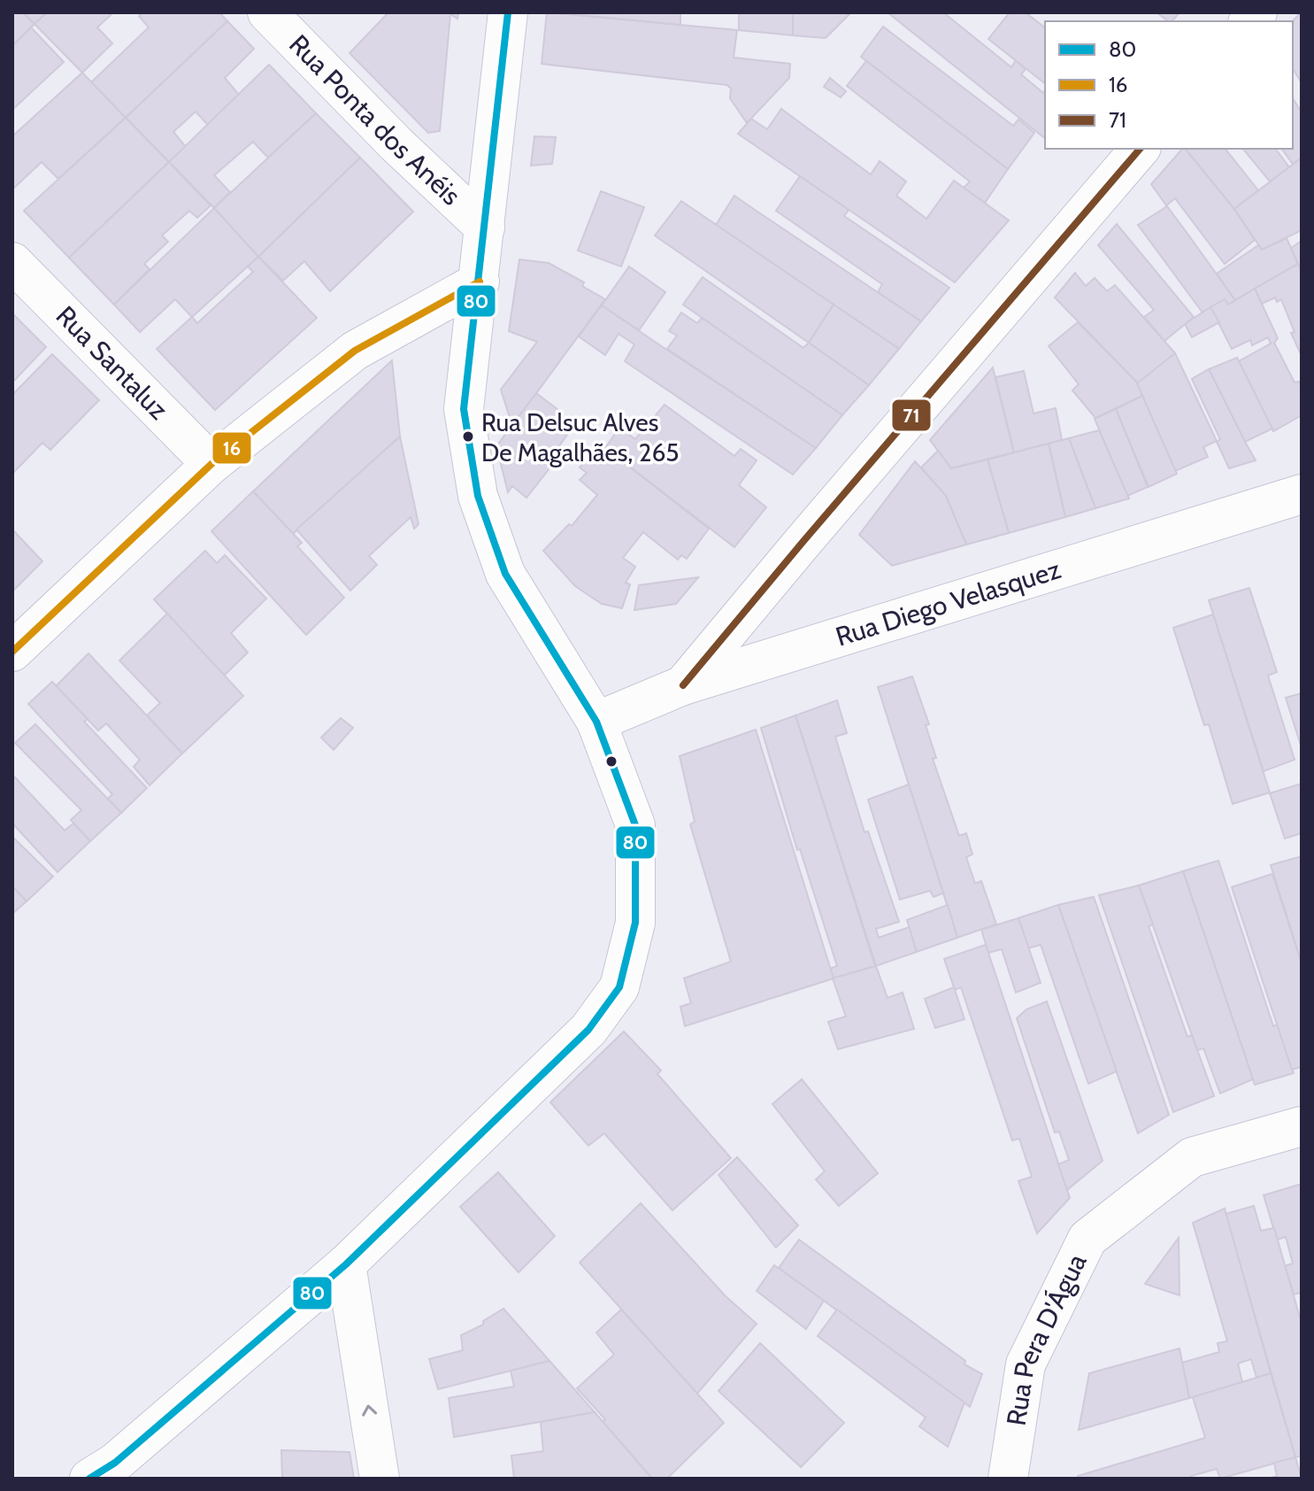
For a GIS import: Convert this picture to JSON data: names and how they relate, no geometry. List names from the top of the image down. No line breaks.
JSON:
{"streets":{"street":["Rua Ponta dos Anéis","Rua Santaluz","Rua Diego Velasquez","Rua Pera D'Água"]},"places":["Rua Delsuc Alves De Magalhães, 265"],"lines":["transit line 80","transit line 71","transit line 16"],"legend":["80","16","71"]}
